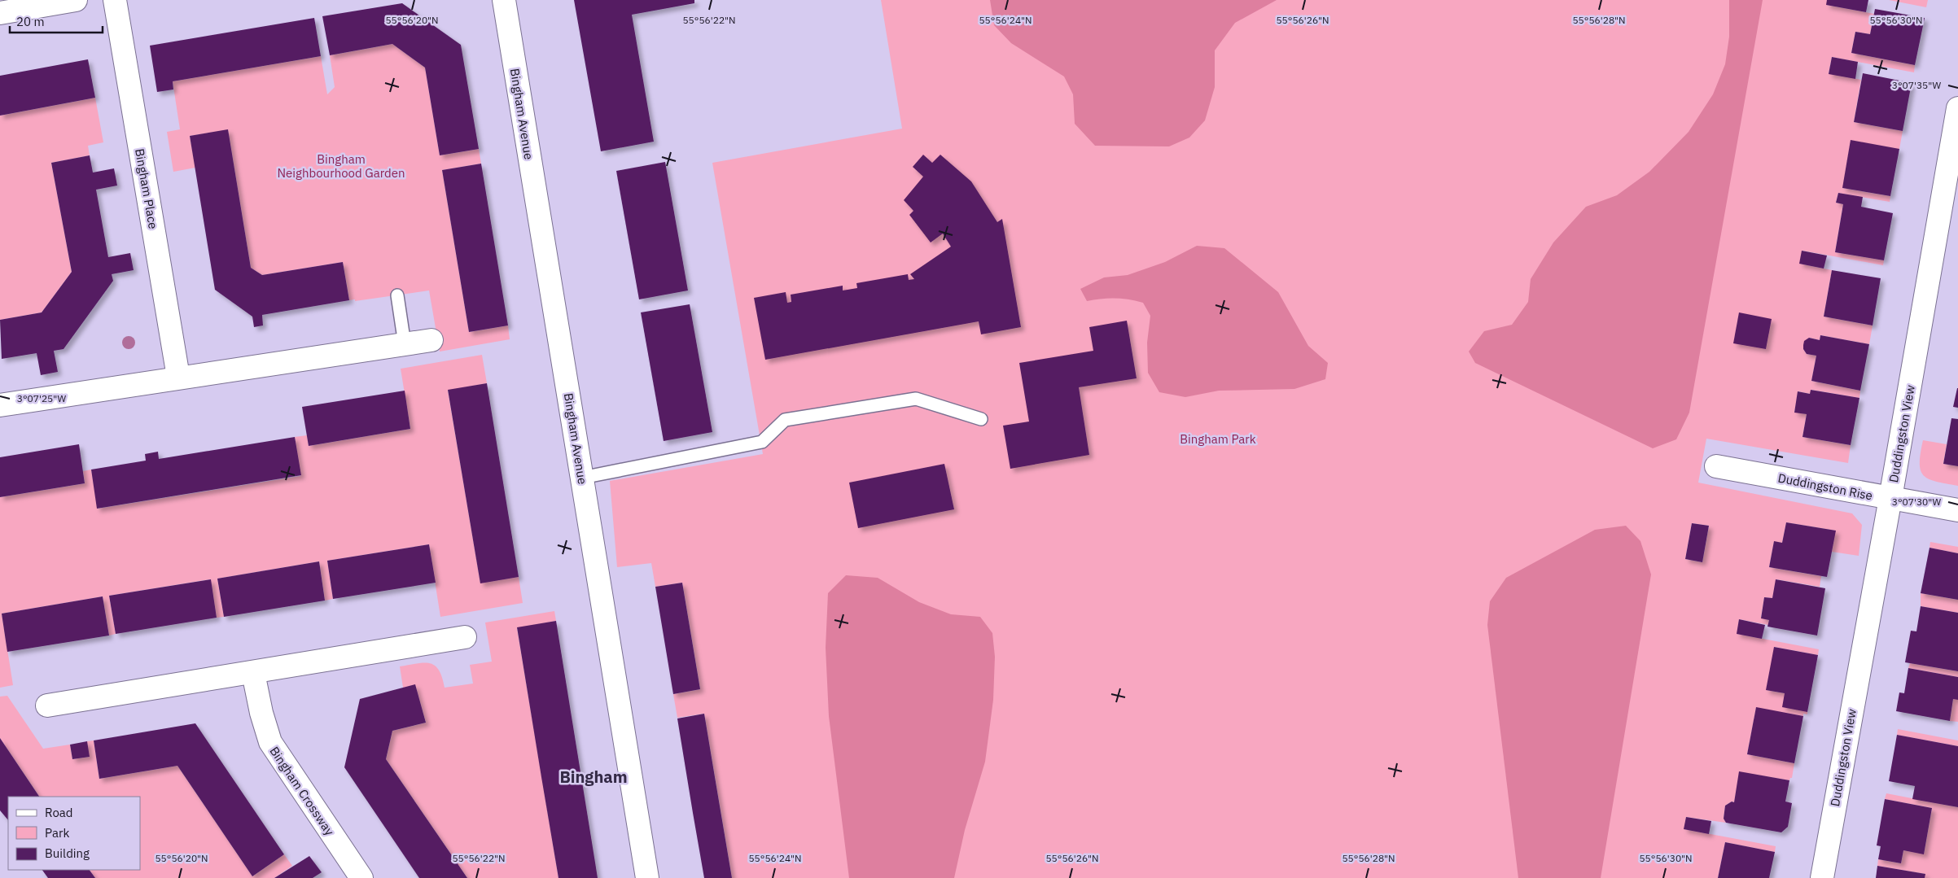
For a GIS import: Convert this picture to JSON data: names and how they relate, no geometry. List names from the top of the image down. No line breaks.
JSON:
{"streets":{"street":["Bingham Avenue","Bingham Place","Duddingston View","Duddingston Rise","Bingham Crossway"]},"crossings":[["Duddingston View","Duddingston Rise"]],"districts":["Bingham"],"parks":["Bingham Neighbourhood Garden","Bingham Park"],"legend":["Road","Park","Building"],"scale_bar":"20 m","coordinates":["55°56'20\"N","55°56'22\"N","55°56'24\"N","55°56'26\"N","55°56'28\"N","55°56'30\"N","3°07'35\"W","3°07'25\"W","3°07'30\"W"]}
